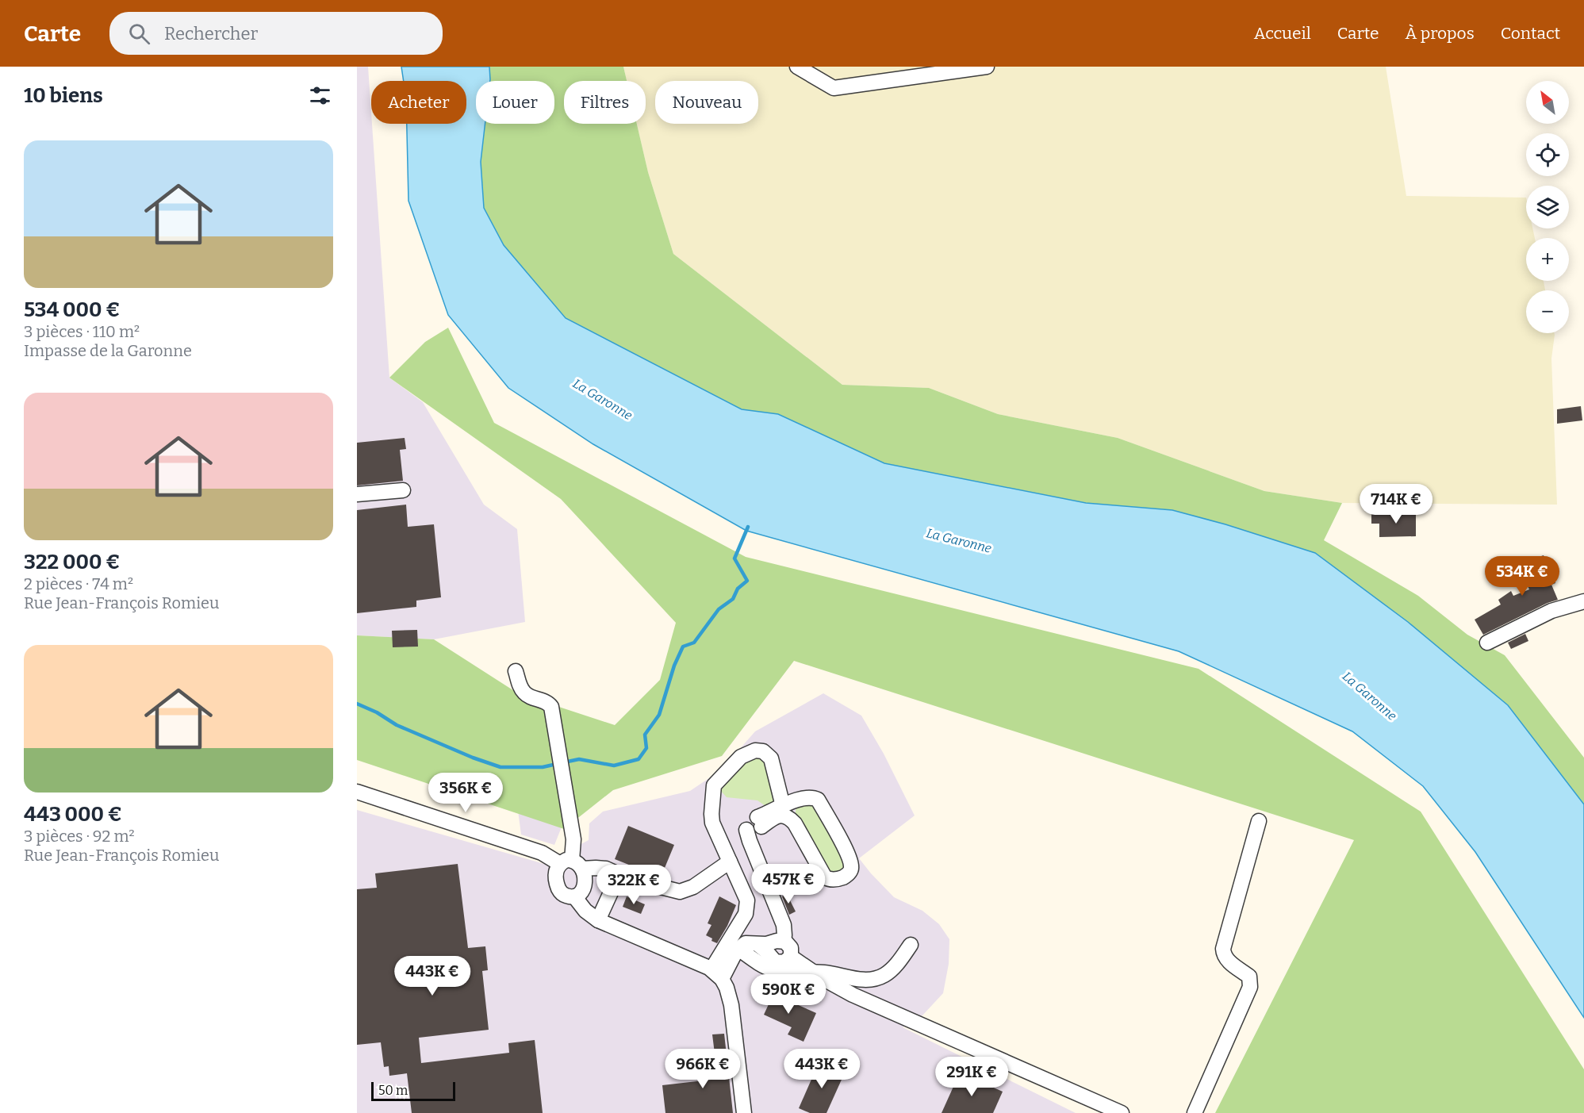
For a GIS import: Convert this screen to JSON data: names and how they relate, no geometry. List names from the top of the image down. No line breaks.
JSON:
{"water":["La Garonne"],"scale_bar":"50 m","north":"top left","page":{"header":"Carte","search":"Rechercher","nav":["Accueil","Carte","À propos","Contact"],"heading":"10 biens","map_buttons":["+","−"],"chip":["Acheter","Louer","Filtres","Nouveau"],"list":[{"name":"534 000 €","note":"3 pièces · 110 m² · Impasse de la Garonne"},{"name":"322 000 €","note":"2 pièces · 74 m² · Rue Jean-François Romieu"},{"name":"443 000 €","note":"3 pièces · 92 m² · Rue Jean-François Romieu"}],"price":["714K €","534K €","356K €","457K €","322K €","443K €","590K €","966K €","443K €","291K €"],"scale":"50 m"}}
